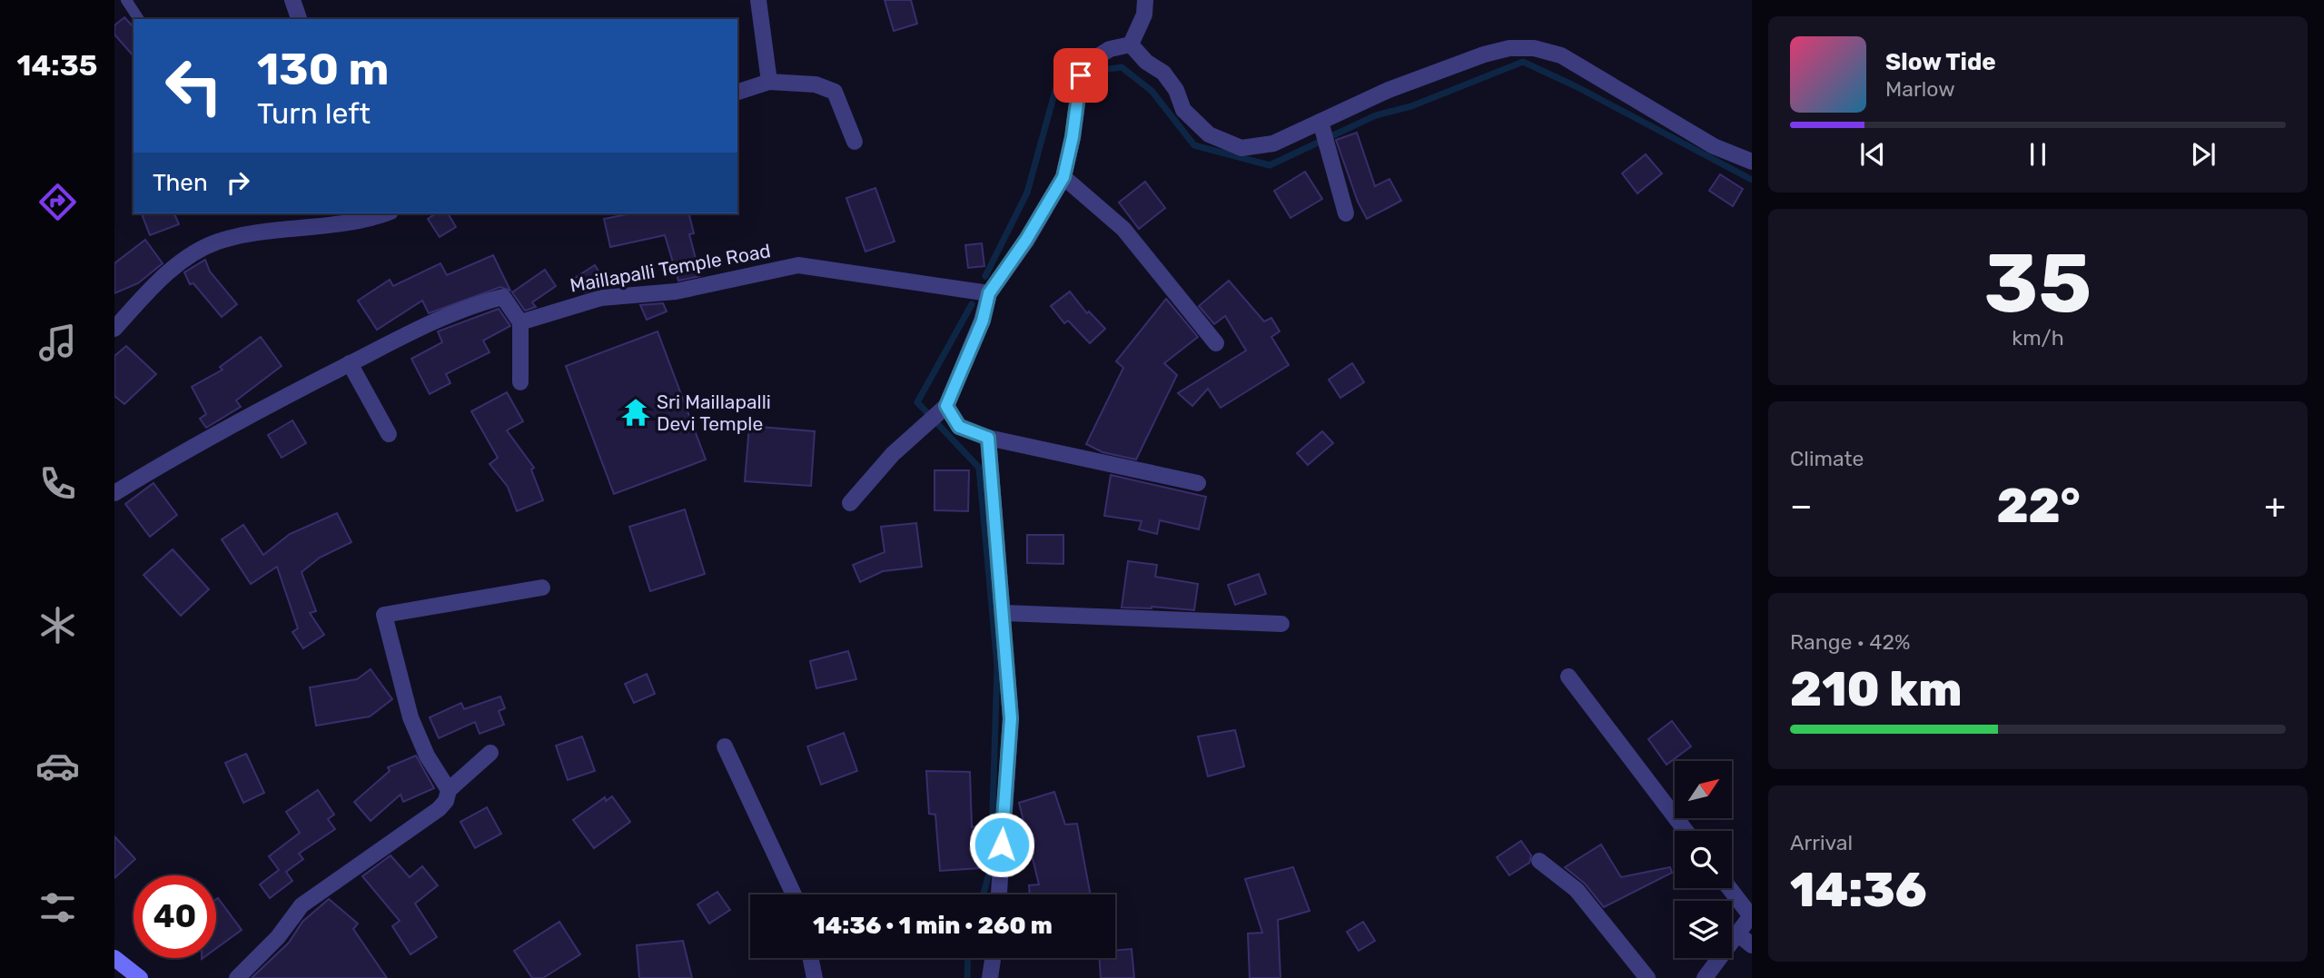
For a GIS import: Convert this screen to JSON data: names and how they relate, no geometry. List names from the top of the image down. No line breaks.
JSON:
{"streets":{"street":["Maillapalli Temple Road"]},"places":{"temple":["Sri Maillapalli Devi Temple"]},"north":"top right","page":{"tabs":"14:35","turn":["130 m","Turn left"],"song":["Slow Tide","Marlow"],"then":"Then","tile":[["35","km/h"],"Climate",["Range · 42%","210 km"],["Arrival","14:36"]],"heat":["−","22°","+"],"limit":"40","trip":"14:36 · 1 min · 260 m"}}
